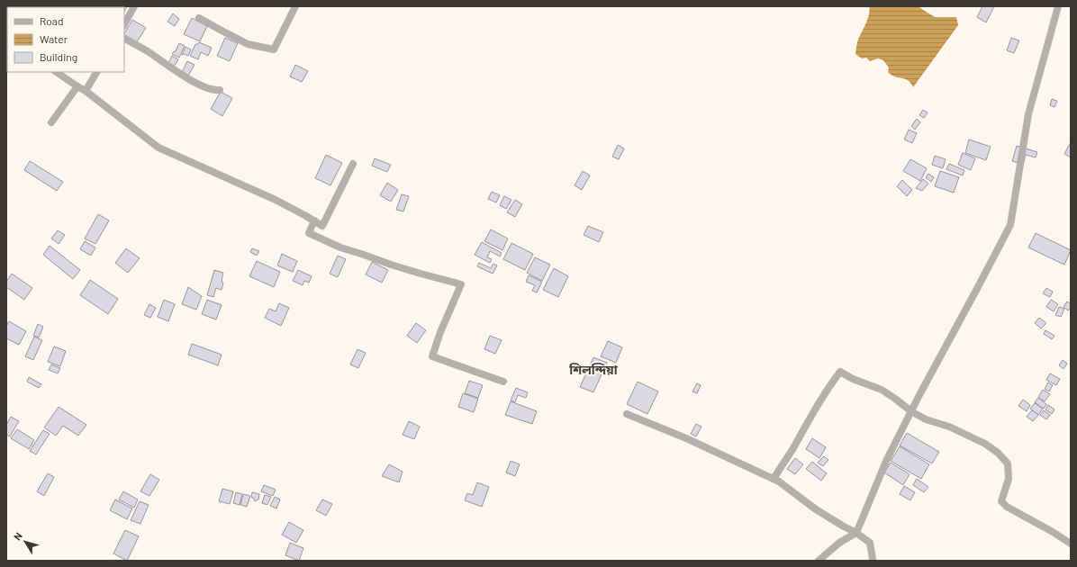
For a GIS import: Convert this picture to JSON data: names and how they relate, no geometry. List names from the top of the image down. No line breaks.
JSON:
{"districts":["শিলন্দিয়া"],"legend":["Road","Water","Building"],"north":"top left"}
